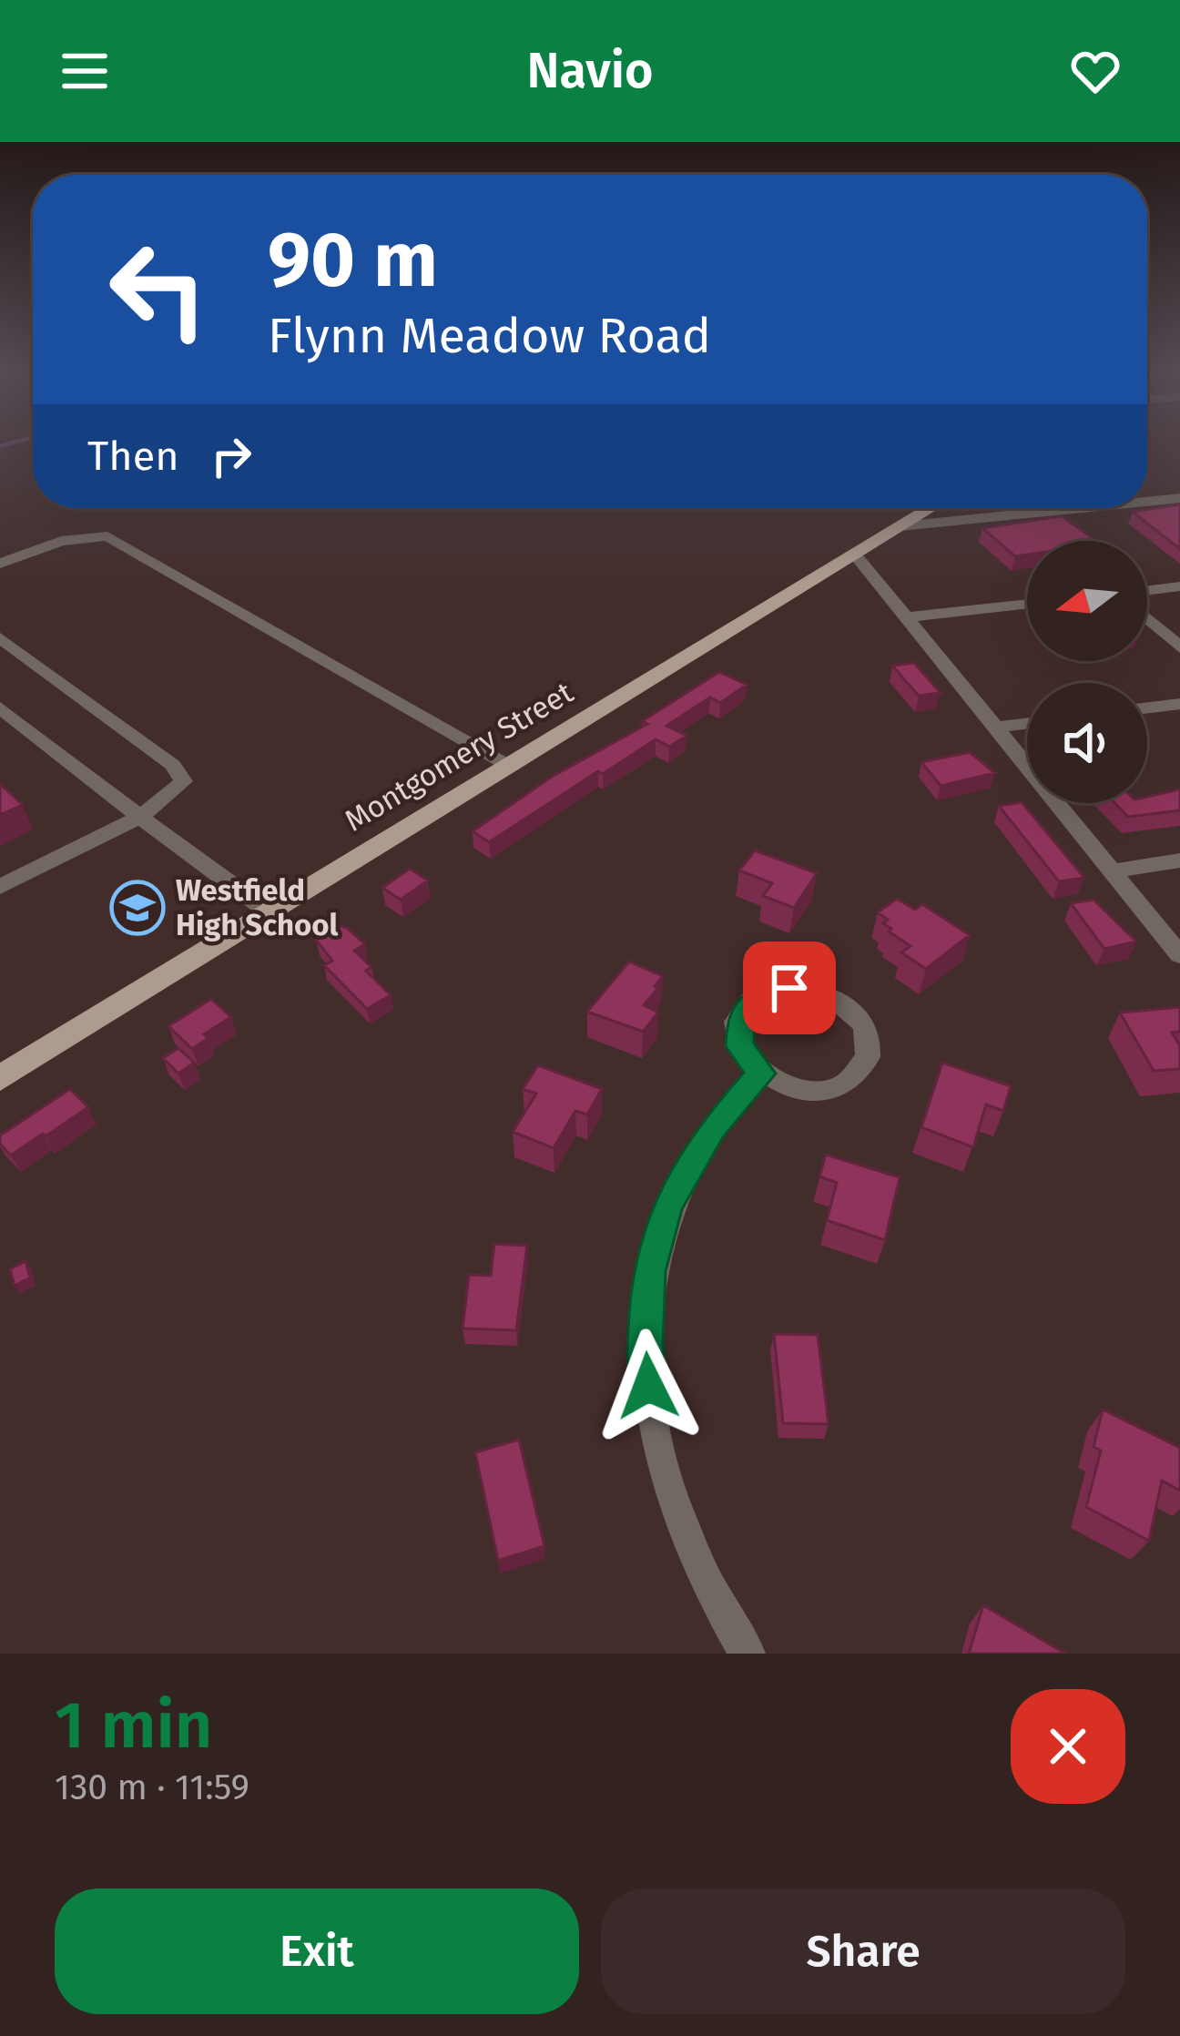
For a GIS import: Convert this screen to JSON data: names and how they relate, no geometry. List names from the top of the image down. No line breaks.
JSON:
{"streets":{"main road":["Montgomery Street"]},"places":{"school or university":["Westfield High School"]},"north":"left","page":{"header":"Navio","turn":["90 m","Flynn Meadow Road"],"then":"Then","heading":["1 min","130 m · 11:59"],"buttons":["Exit","Share"]}}
